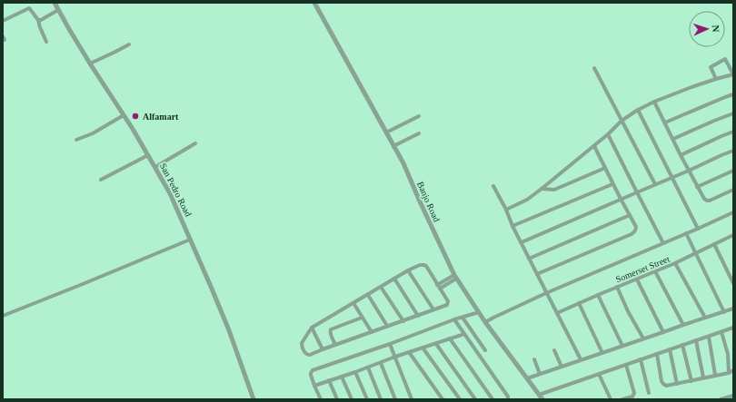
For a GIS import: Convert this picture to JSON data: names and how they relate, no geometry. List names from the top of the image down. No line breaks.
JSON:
{"streets":{"street":["San Pedro Road","Banjo Road","Somerset Street"]},"places":["Alfamart"],"north":"right"}
